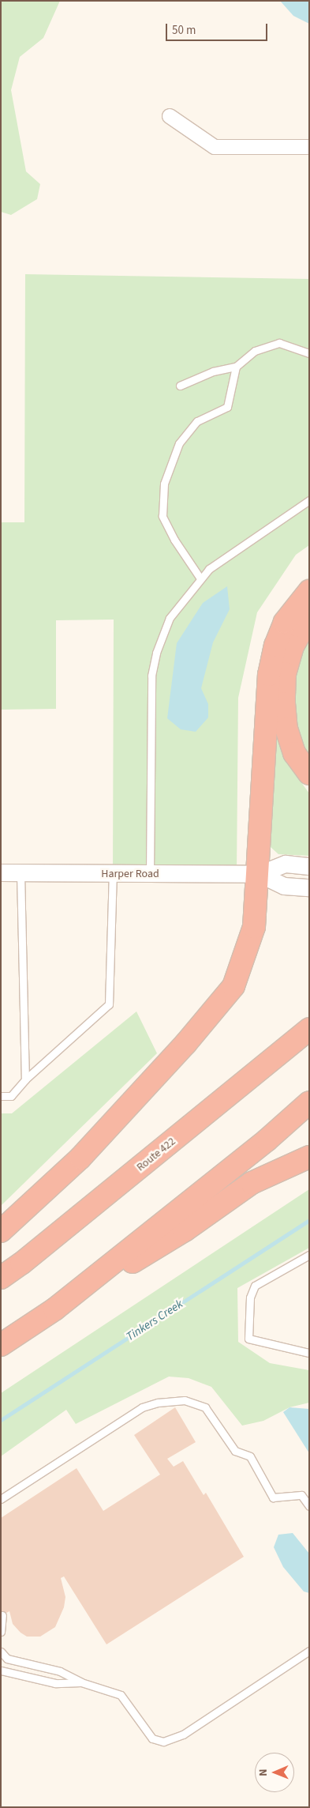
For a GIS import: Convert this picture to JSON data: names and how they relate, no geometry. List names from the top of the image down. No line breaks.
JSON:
{"streets":{"highway":["Route 422"],"street":["Harper Road"]},"water":["Tinkers Creek"],"scale_bar":"50 m","north":"left"}
